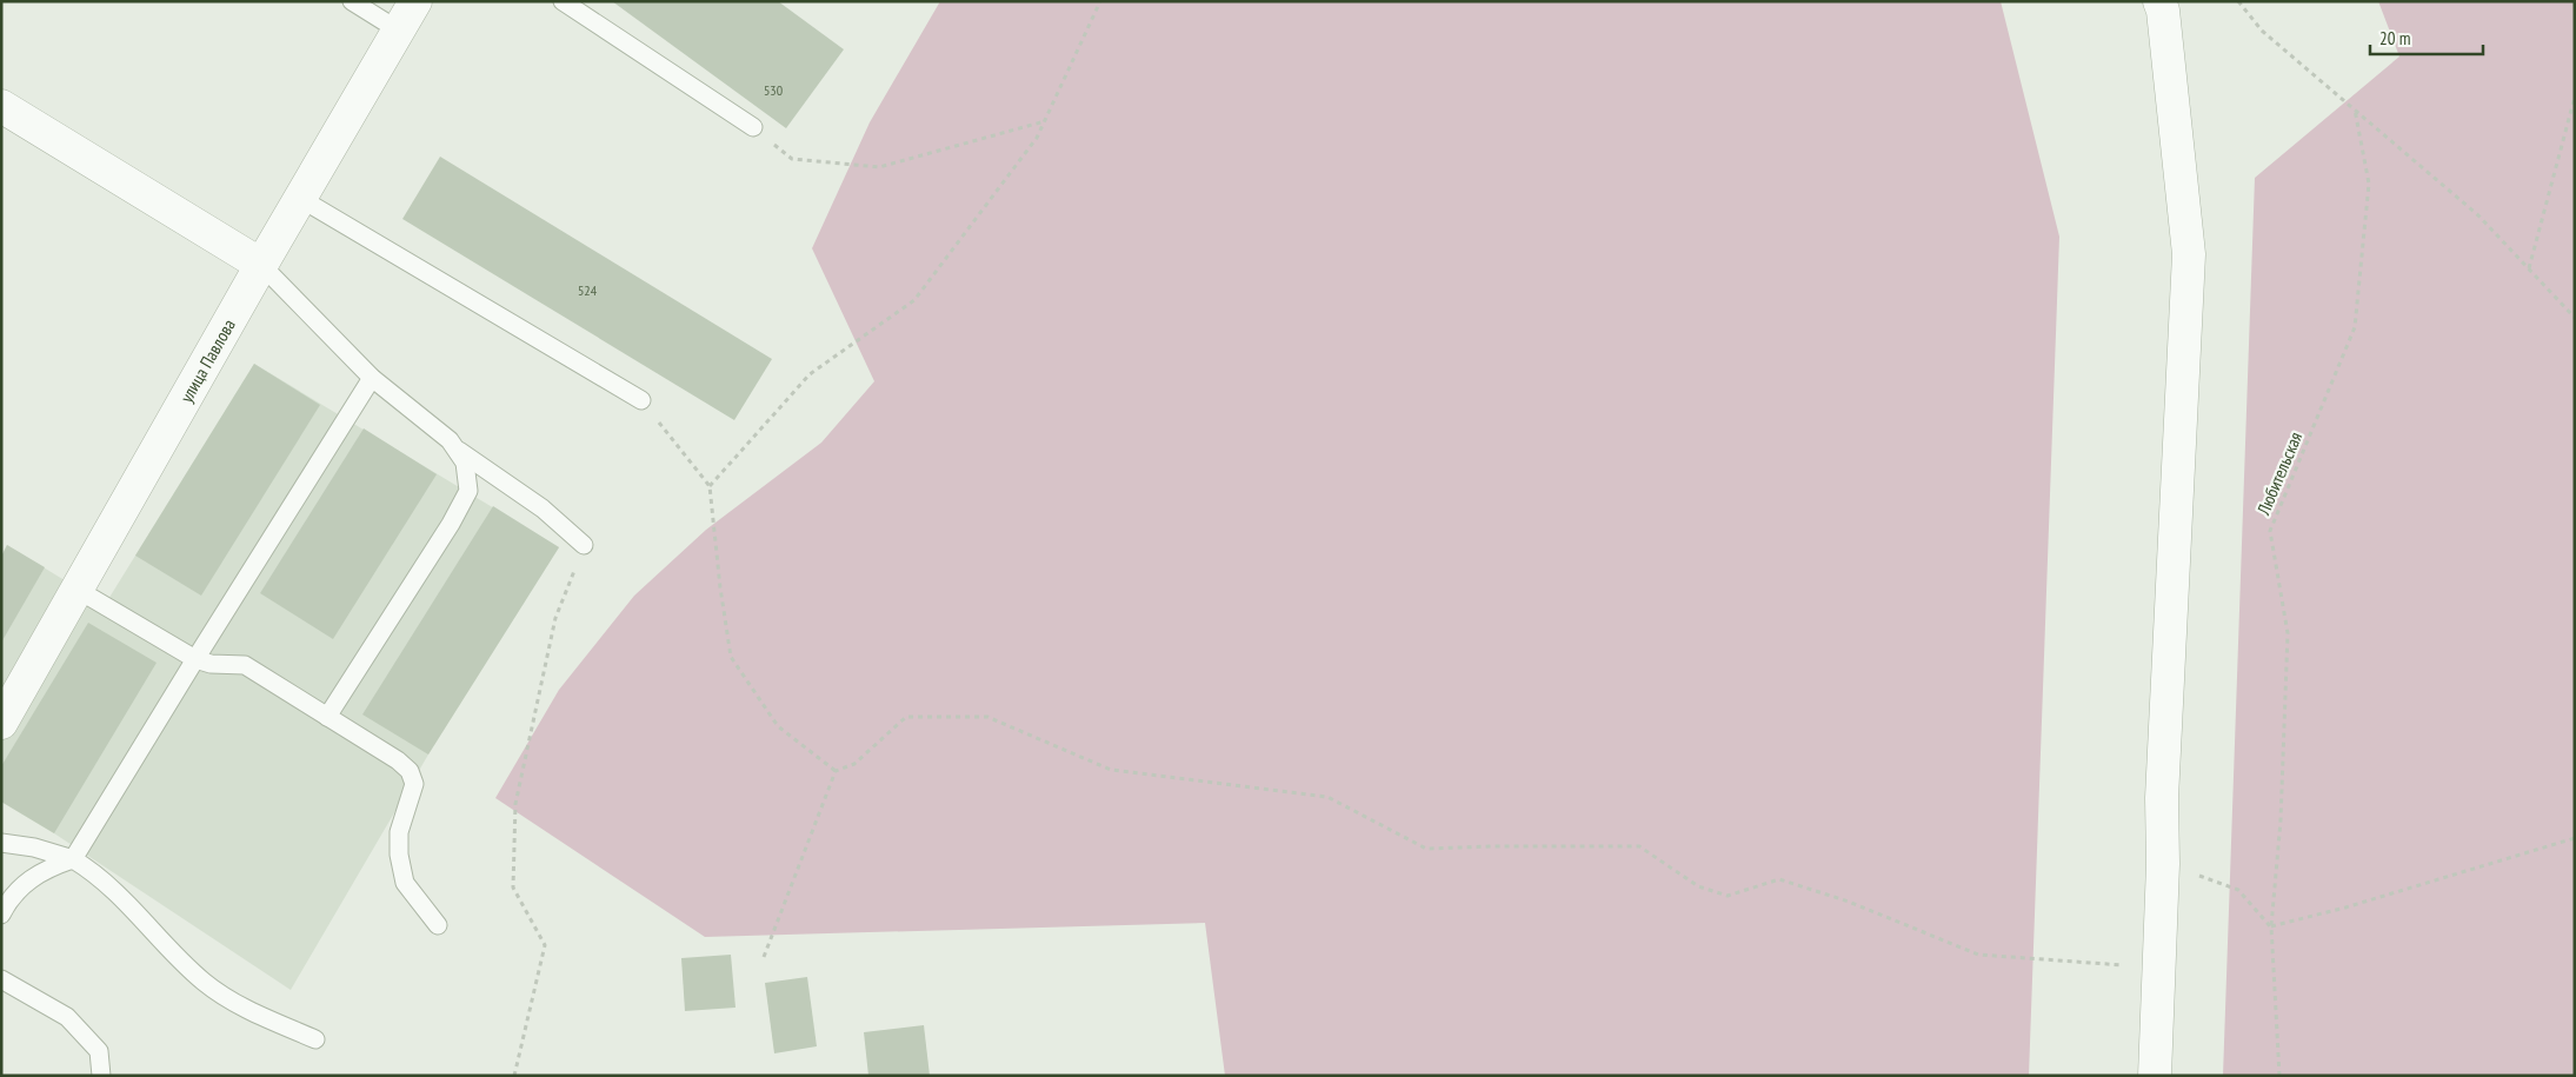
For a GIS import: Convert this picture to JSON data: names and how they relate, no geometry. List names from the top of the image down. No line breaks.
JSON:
{"streets":{"street":["улица Павлова"],"path":["Любительская"]},"house_numbers":["530","524"],"scale_bar":"20 m"}
